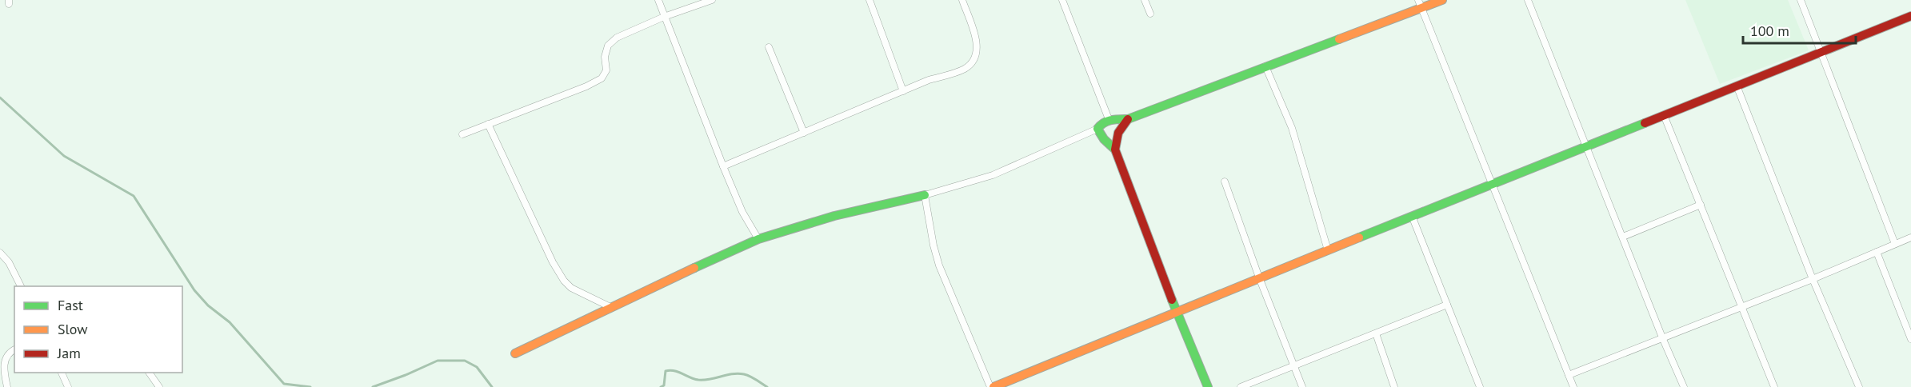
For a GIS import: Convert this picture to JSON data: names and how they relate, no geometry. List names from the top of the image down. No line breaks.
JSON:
{"legend":["Fast","Slow","Jam"],"scale_bar":"100 m"}
